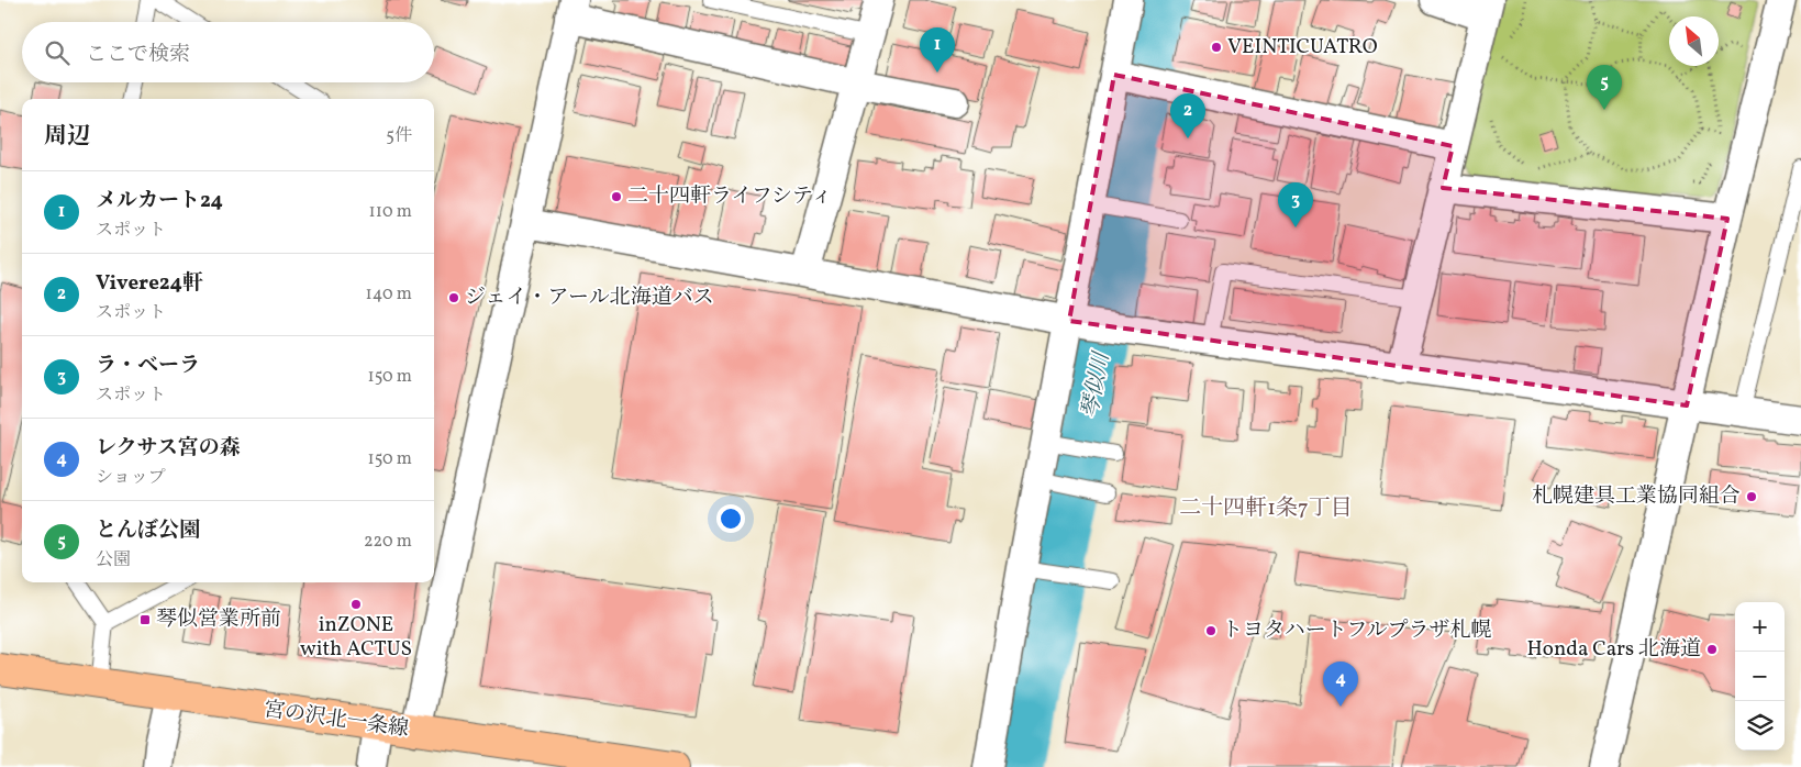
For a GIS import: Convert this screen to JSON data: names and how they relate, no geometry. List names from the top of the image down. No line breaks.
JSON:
{"streets":{"main road":["宮の沢北一条線"]},"districts":["二十四軒1条7丁目"],"water":["琴似川"],"places":{"other":["VEINTICUATRO","二十四軒ライフシティ","ジェイ・アール北海道バス","札幌建具工業協同組合","inZONE with ACTUS","トヨタハートフルプラザ札幌","Honda Cars 北海道"],"transit":["琴似営業所前"]},"north":"top left","page":{"search":"ここで検索","pins":["1","5","2","3","4"],"heading":["周辺","5件"],"list":[{"mark":"1","name":"メルカート24","note":"スポット","value":"110 m"},{"mark":"2","name":"Vivere24軒","note":"スポット","value":"140 m"},{"mark":"3","name":"ラ・ベーラ","note":"スポット","value":"150 m"},{"mark":"4","name":"レクサス宮の森","note":"ショップ","value":"150 m"},{"mark":"5","name":"とんぼ公園","note":"公園","value":"220 m"}],"map_buttons":["+","−"]}}
